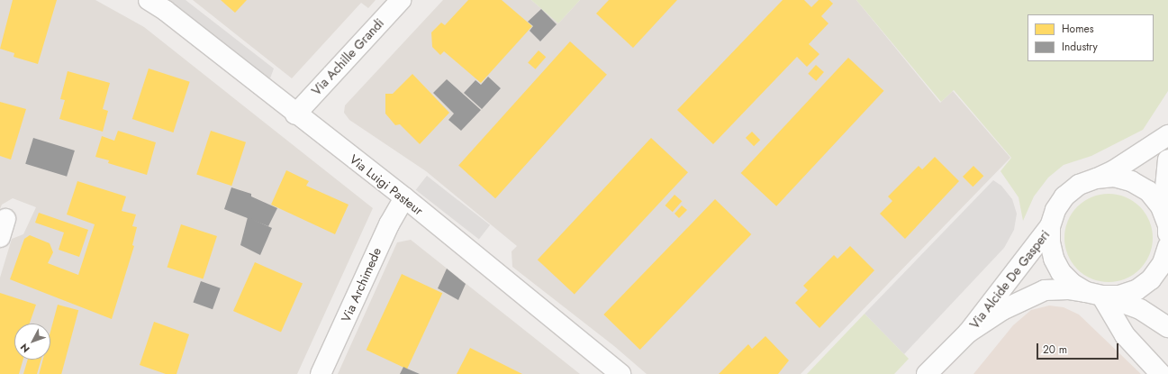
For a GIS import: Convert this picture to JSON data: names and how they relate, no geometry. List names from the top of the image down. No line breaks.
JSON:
{"streets":{"street":["Via Achille Grandi","Via Luigi Pasteur","Via Alcide De Gasperi","Via Archimede"]},"crossings":[["Via Achille Grandi","Via Luigi Pasteur"],["Via Luigi Pasteur","Via Archimede"]],"legend":["Homes","Industry"],"scale_bar":"20 m","north":"bottom left"}
